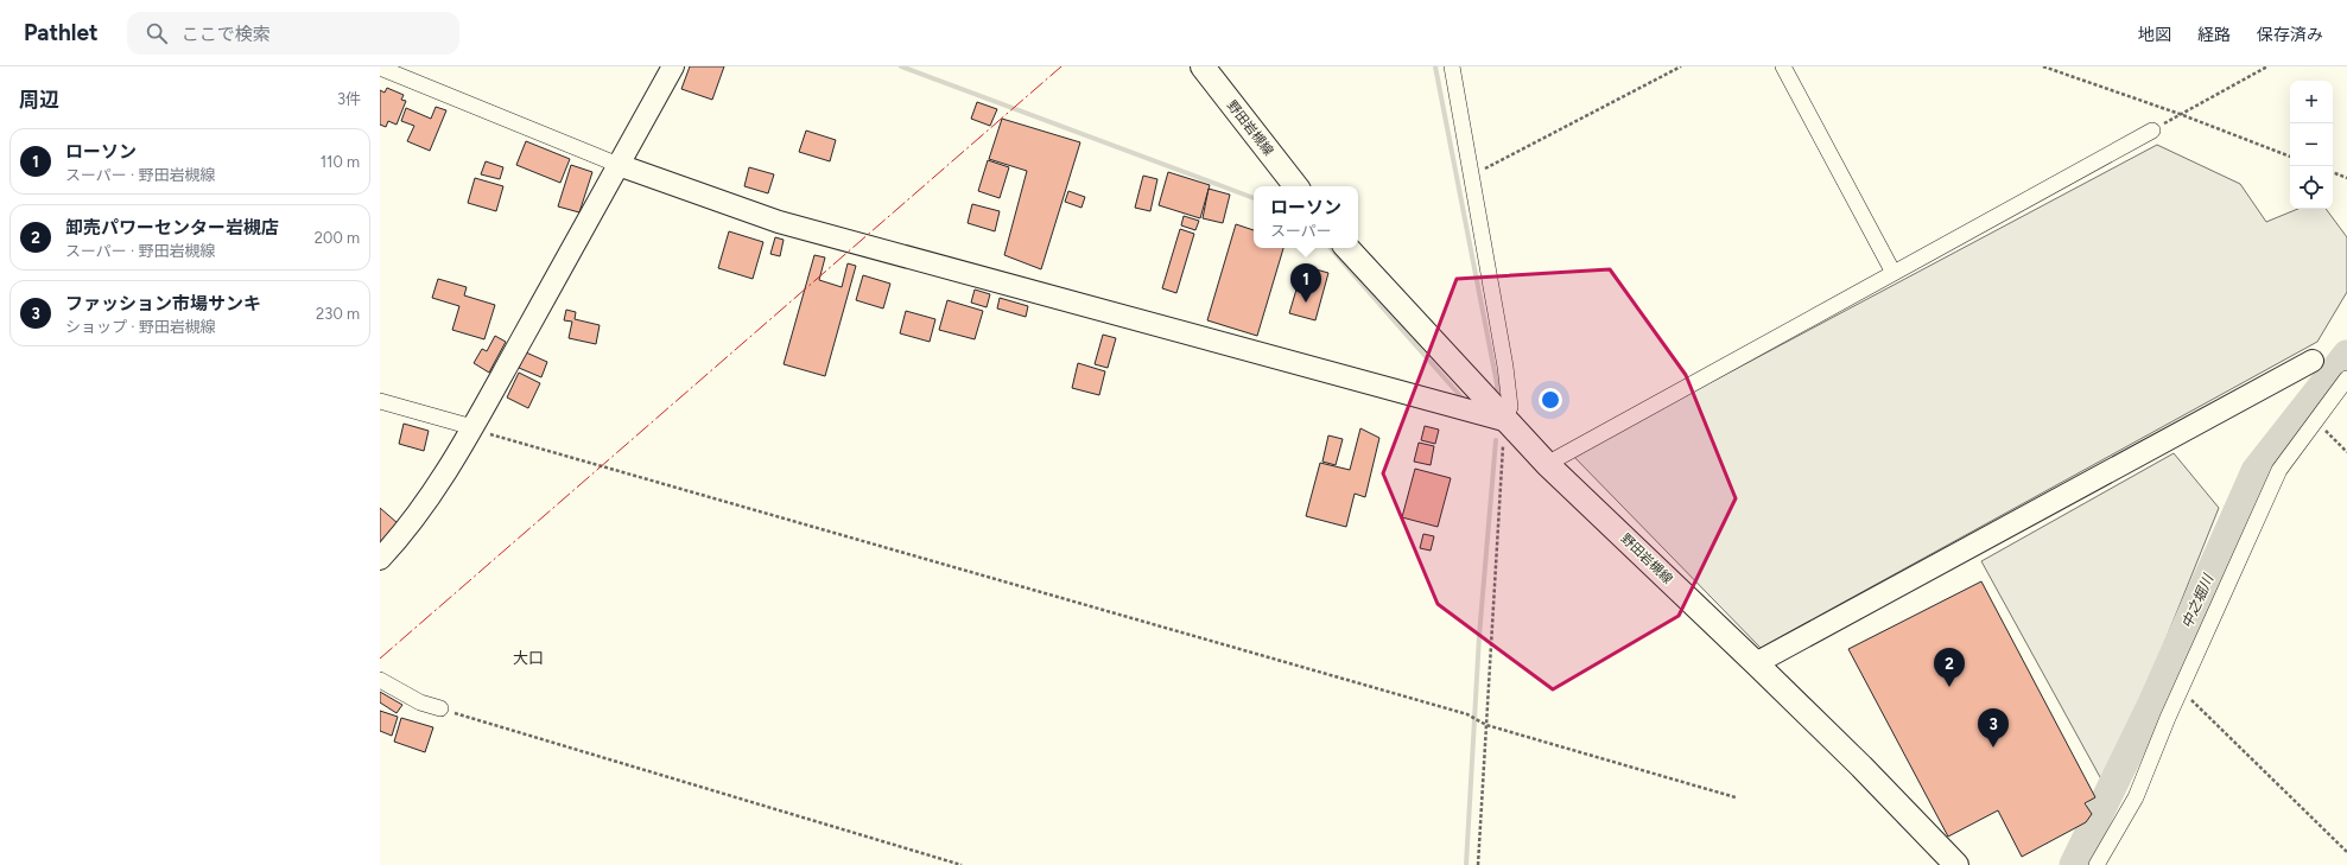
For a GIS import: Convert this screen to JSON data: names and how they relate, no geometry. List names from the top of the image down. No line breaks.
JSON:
{"streets":{"main road":["野田岩槻線"]},"districts":["大口"],"water":["中之堀川"],"page":{"header":"Pathlet","search":"ここで検索","nav":["地図","経路","保存済み"],"heading":["周辺","3件"],"map_buttons":["+","−"],"list":[{"mark":"1","name":"ローソン","note":"スーパー · 野田岩槻線","value":"110 m"},{"mark":"2","name":"卸売パワーセンター岩槻店","note":"スーパー · 野田岩槻線","value":"200 m"},{"mark":"3","name":"ファッション市場サンキ","note":"ショップ · 野田岩槻線","value":"230 m"}],"popup":["ローソン","スーパー"],"pins":["1","2","3"]}}
